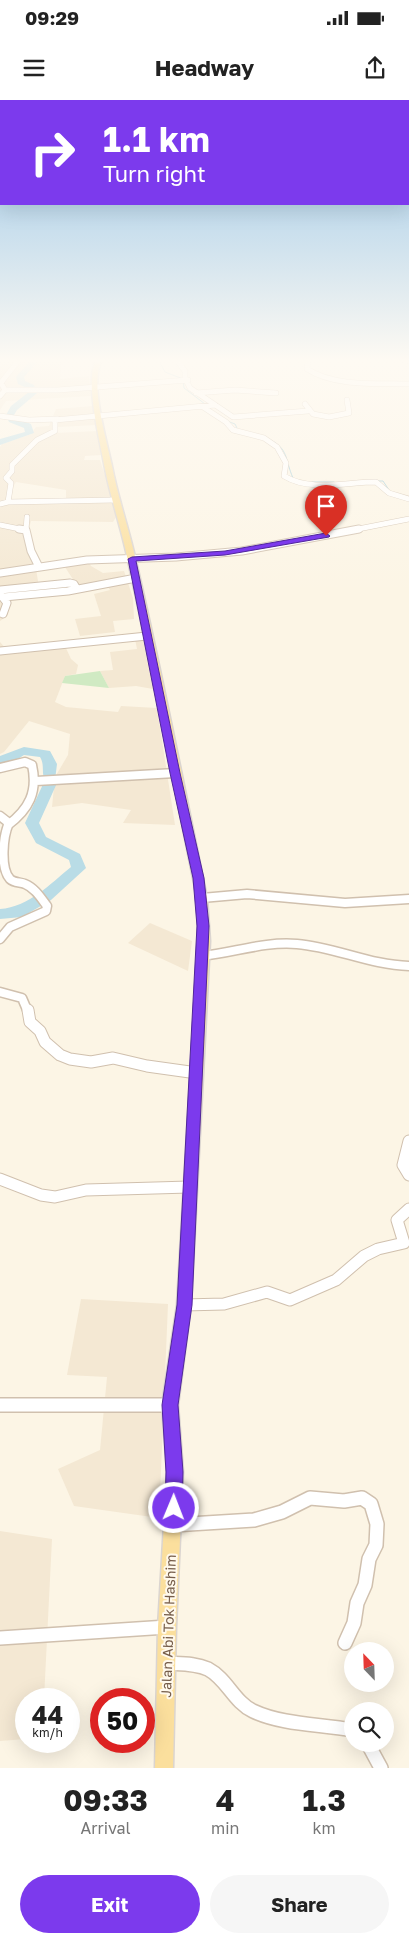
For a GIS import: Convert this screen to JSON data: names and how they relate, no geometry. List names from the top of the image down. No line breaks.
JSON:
{"streets":{"main road":["Jalan Abi Tok Hashim"]},"north":"top left","page":{"status":"09:29","header":"Headway","turn":["1.1 km","Turn right"],"speed":"44 km/h","limit":"50","eta":["09:33","Arrival","4","min","1.3","km"],"buttons":["Exit","Share"]}}
